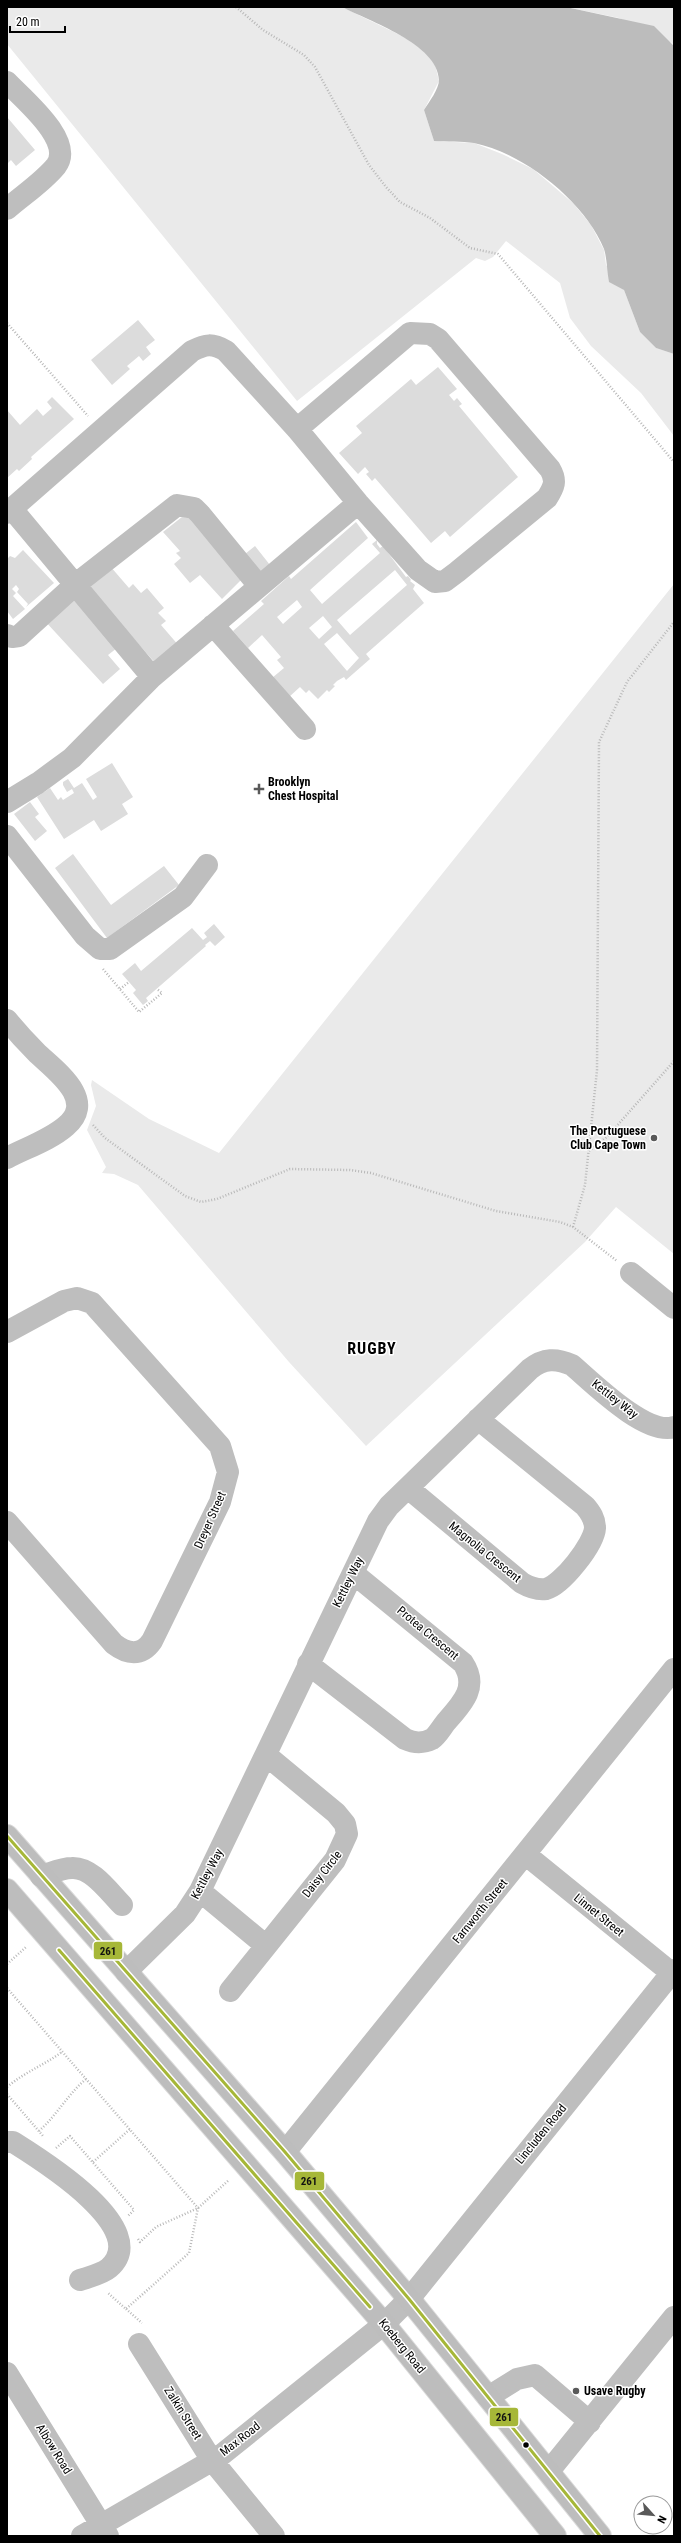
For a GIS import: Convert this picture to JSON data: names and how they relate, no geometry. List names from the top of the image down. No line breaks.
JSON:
{"streets":{"main road":["Koeberg Road"],"street":["Kettley Way","Dreyer Street","Magnolia Crescent","Protea Crescent","Daisy Circle","Farnworth Street","Linnet Street","Lincluden Road","Zalkin Street","Max Road","Albow Road"]},"crossings":[["Kettley Way","Magnolia Crescent"],["Kettley Way","Protea Crescent"],["Kettley Way","Daisy Circle"],["Farnworth Street","Linnet Street"],["Linnet Street","Lincluden Road"],["Lincluden Road","Koeberg Road"],["Lincluden Road","Max Road"],["Koeberg Road","Max Road"],["Zalkin Street","Max Road"],["Max Road","Albow Road"]],"districts":["RUGBY"],"places":{"health":["Brooklyn Chest Hospital"],"other":["The Portuguese Club Cape Town","Usave Rugby"]},"lines":["transit line 261"],"scale_bar":"20 m","north":"bottom right"}
